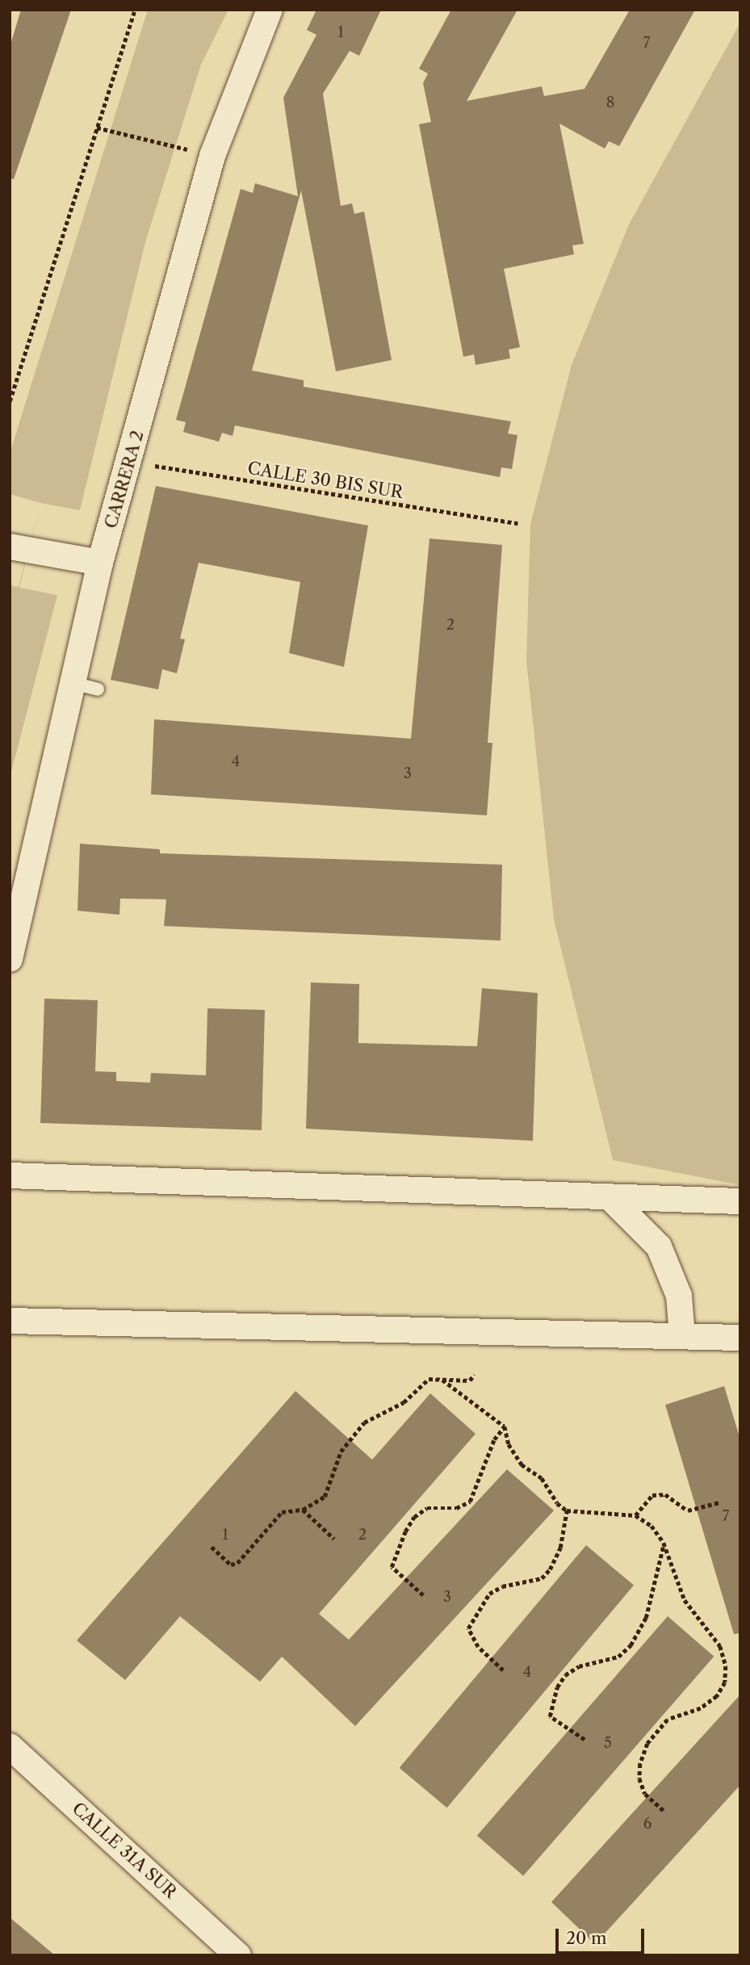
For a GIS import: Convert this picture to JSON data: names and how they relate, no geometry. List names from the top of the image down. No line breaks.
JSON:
{"streets":{"street":["CARRERA 2","CALLE 31A SUR"],"path":["CALLE 30 BIS SUR"]},"crossings":[["CARRERA 2","CALLE 30 BIS SUR"]],"house_numbers":["1","7","8","2","4","3","7","1","2","3","4","5","6"],"scale_bar":"20 m"}
